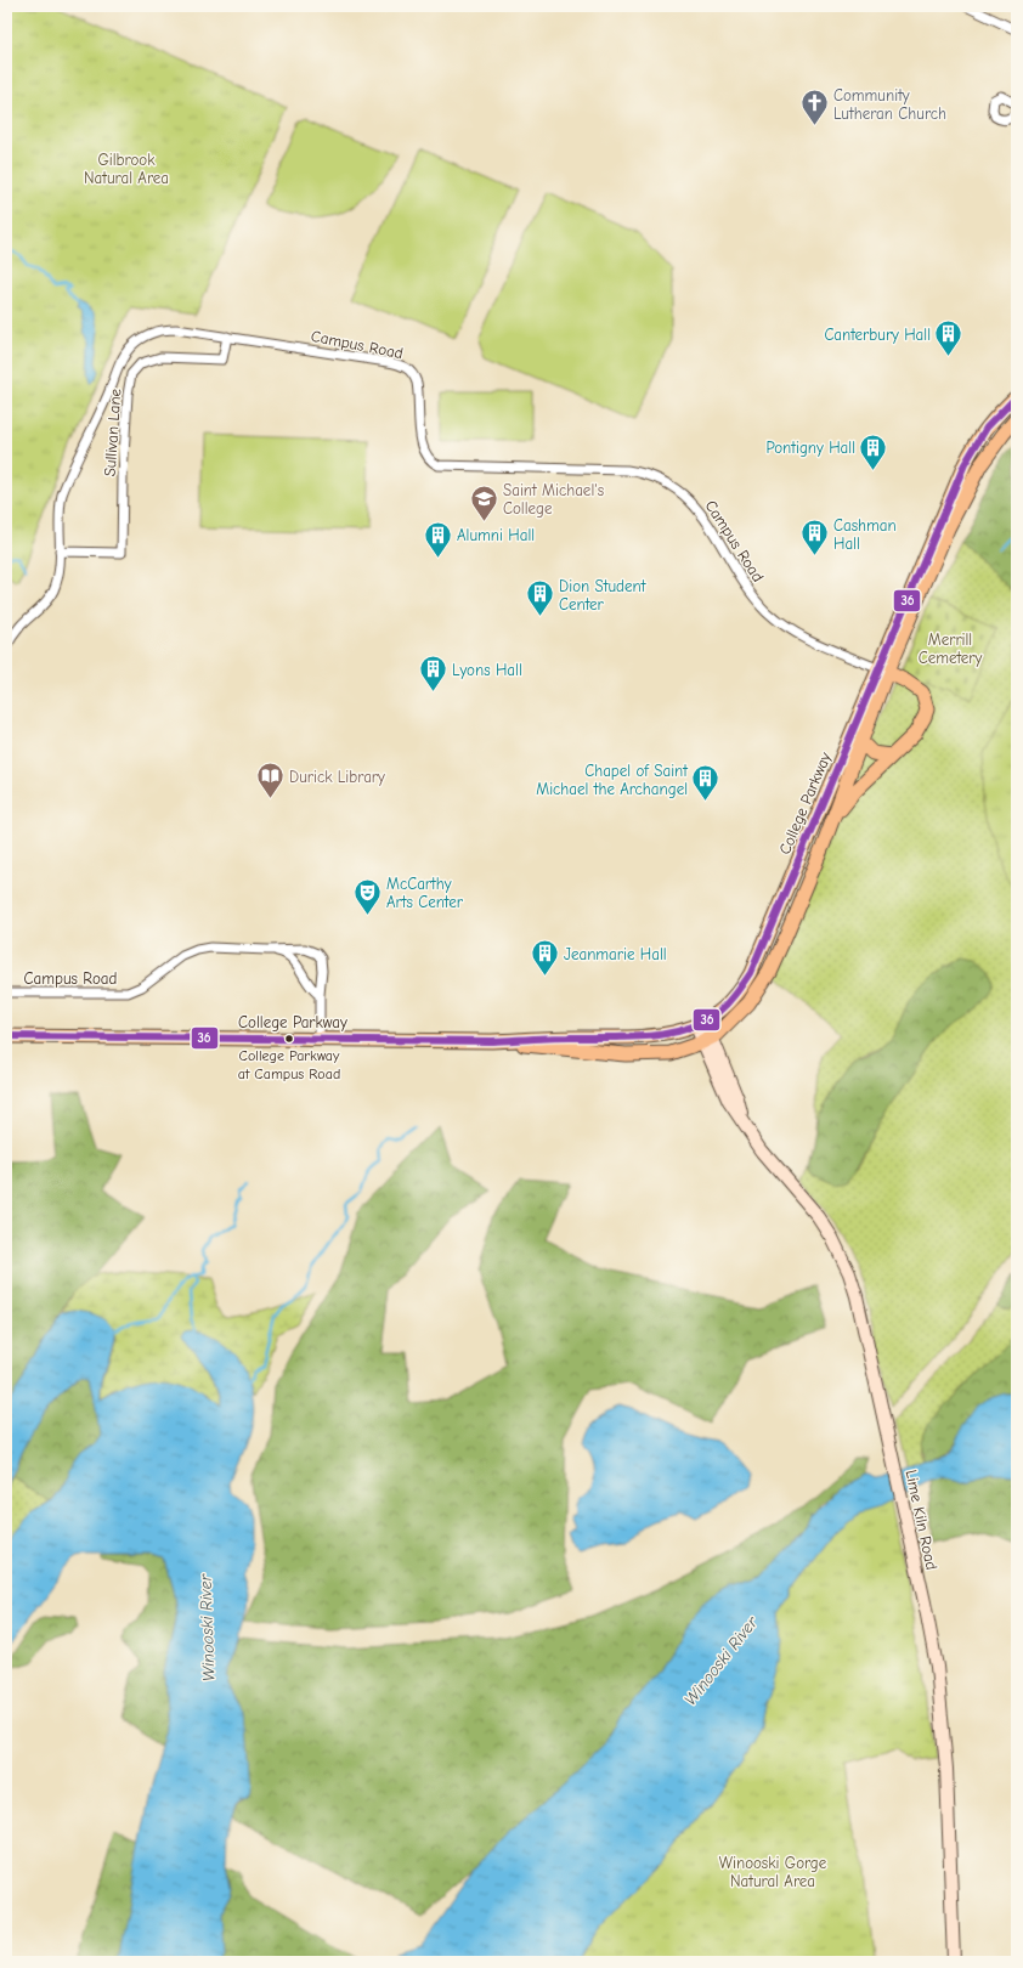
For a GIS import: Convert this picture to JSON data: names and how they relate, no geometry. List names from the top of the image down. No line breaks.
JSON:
{"streets":{"main road":["College Parkway","Lime Kiln Road"],"street":["Campus Road","Sullivan Lane"]},"crossings":[["Campus Road","Sullivan Lane"],["Campus Road","College Parkway"],["College Parkway","Lime Kiln Road"]],"water":["Winooski River"],"parks":["Gilbrook Natural Area","Merrill Cemetery","Winooski Gorge Natural Area"],"places":{"church":["Community Lutheran Church"],"building":["Canterbury Hall","Pontigny Hall","Cashman Hall","Alumni Hall","Dion Student Center","Lyons Hall","Chapel of Saint Michael the Archangel","Jeanmarie Hall"],"school or university":["Saint Michael's College"],"library":["Durick Library"],"theatre":["McCarthy Arts Center"],"other":["College Parkway at Campus Road"]},"lines":["transit line 36"]}
